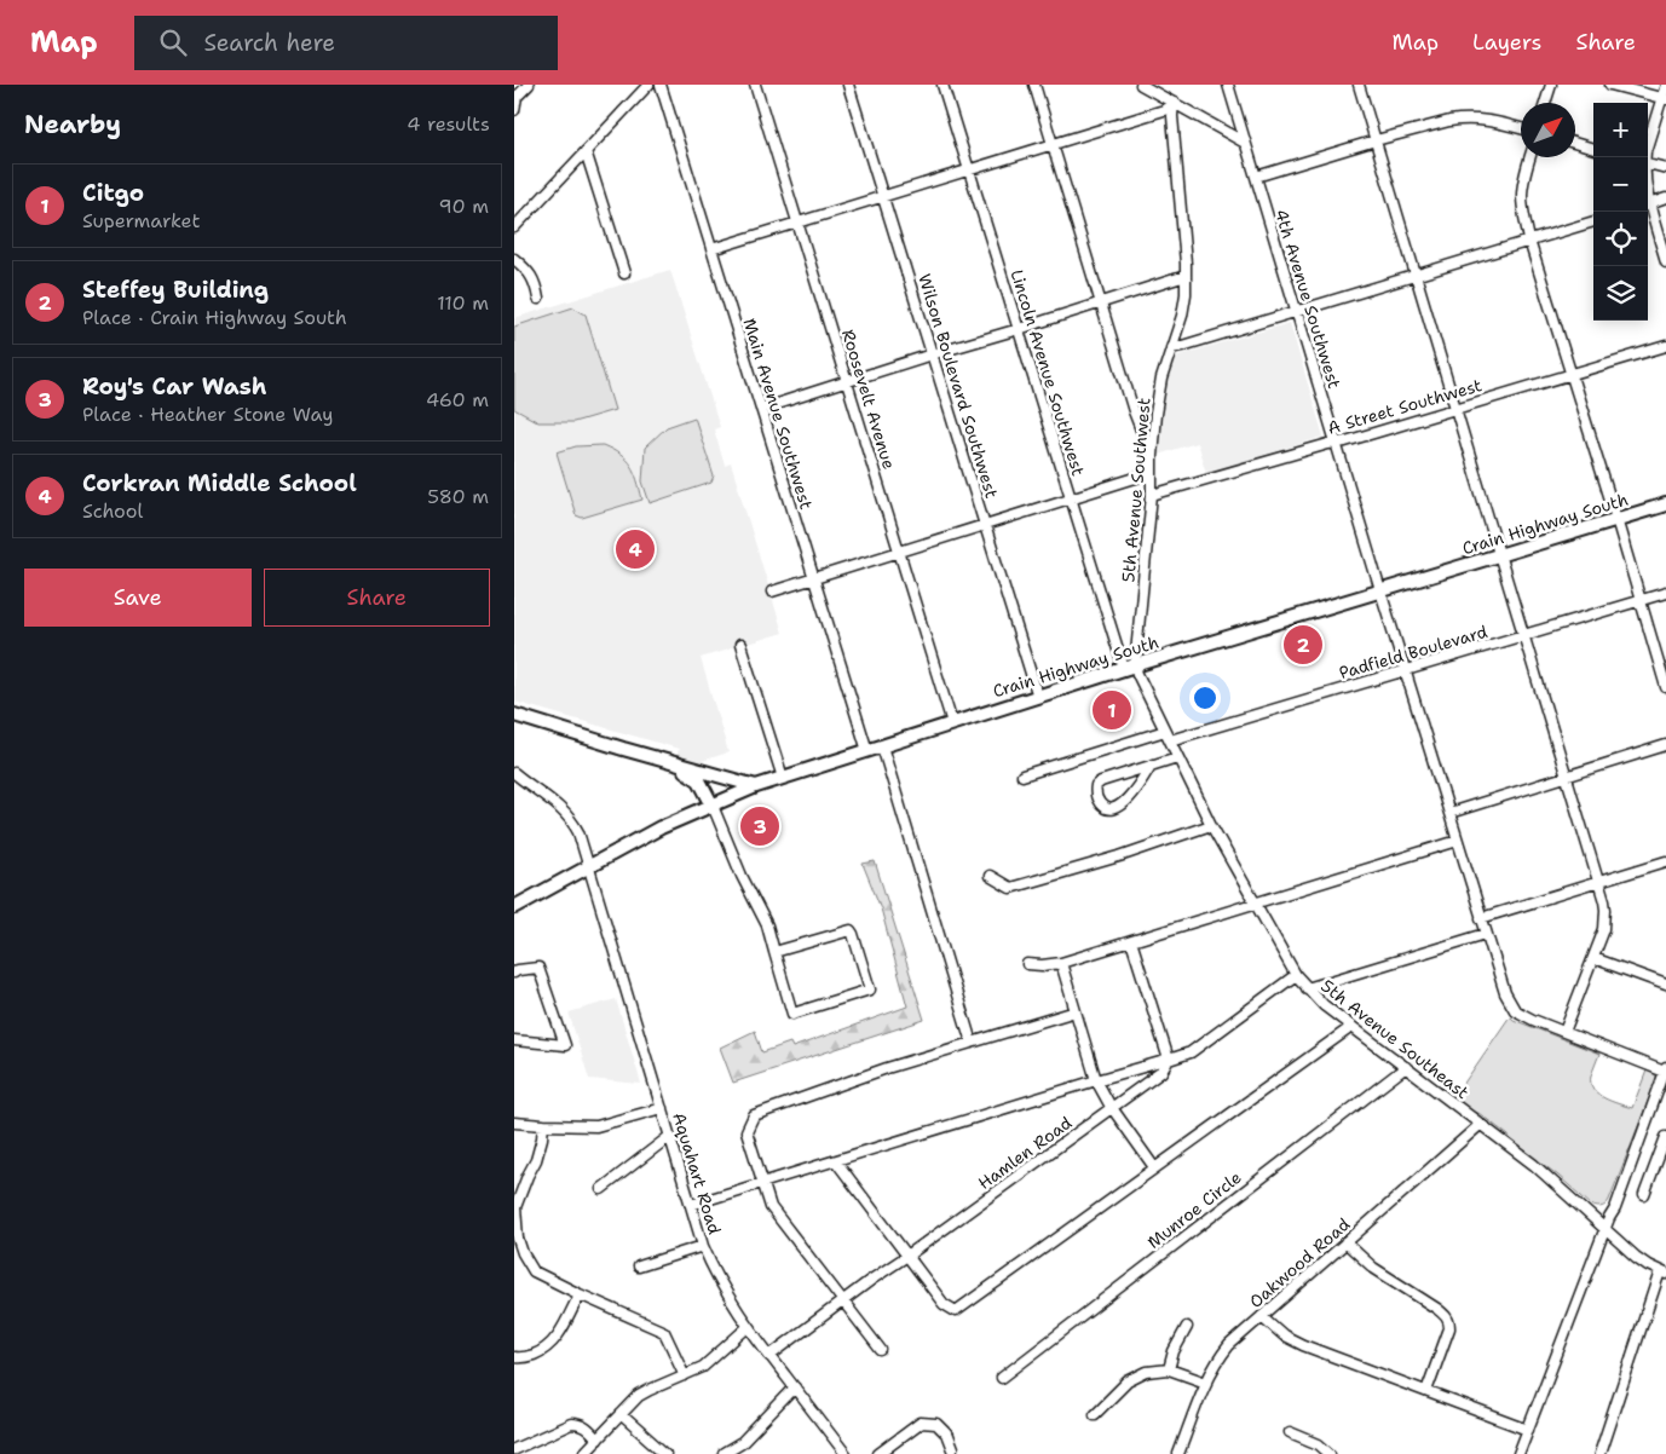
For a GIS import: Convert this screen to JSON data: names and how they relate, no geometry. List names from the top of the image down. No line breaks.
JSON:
{"streets":{"main road":["Crain Highway South"],"street":["4th Avenue Southwest","Lincoln Avenue Southwest","Wilson Boulevard Southwest","Roosevelt Avenue","A Street Southwest","Main Avenue Southwest","5th Avenue Southwest","Padfield Boulevard","5th Avenue Southeast","Hamlen Road","Aquahart Road","Munroe Circle","Oakwood Road"]},"crossings":[["4th Avenue Southwest","A Street Southwest"],["4th Avenue Southwest","Crain Highway South"],["4th Avenue Southwest","Padfield Boulevard"],["Lincoln Avenue Southwest","5th Avenue Southwest"],["Lincoln Avenue Southwest","Crain Highway South"],["Lincoln Avenue Southwest","5th Avenue Southeast"],["Wilson Boulevard Southwest","Crain Highway South"],["Roosevelt Avenue","Crain Highway South"],["A Street Southwest","5th Avenue Southwest"],["Main Avenue Southwest","Crain Highway South"],["5th Avenue Southwest","Crain Highway South"],["5th Avenue Southwest","5th Avenue Southeast"],["Crain Highway South","5th Avenue Southeast"],["Crain Highway South","Aquahart Road"],["Padfield Boulevard","5th Avenue Southeast"],["5th Avenue Southeast","Hamlen Road"],["5th Avenue Southeast","Munroe Circle"],["5th Avenue Southeast","Oakwood Road"],["Hamlen Road","Aquahart Road"]],"north":"top right","page":{"header":"Map","search":"Search here","nav":["Map","Layers","Share"],"heading":["Nearby","4 results"],"map_buttons":["+","−"],"list":[{"mark":"1","name":"Citgo","note":"Supermarket","value":"90 m"},{"mark":"2","name":"Steffey Building","note":"Place · Crain Highway South","value":"110 m"},{"mark":"3","name":"Roy's Car Wash","note":"Place · Heather Stone Way","value":"460 m"},{"mark":"4","name":"Corkran Middle School","note":"School","value":"580 m"}],"pins":["4","2","1","3"],"buttons":["Save","Share"]}}
